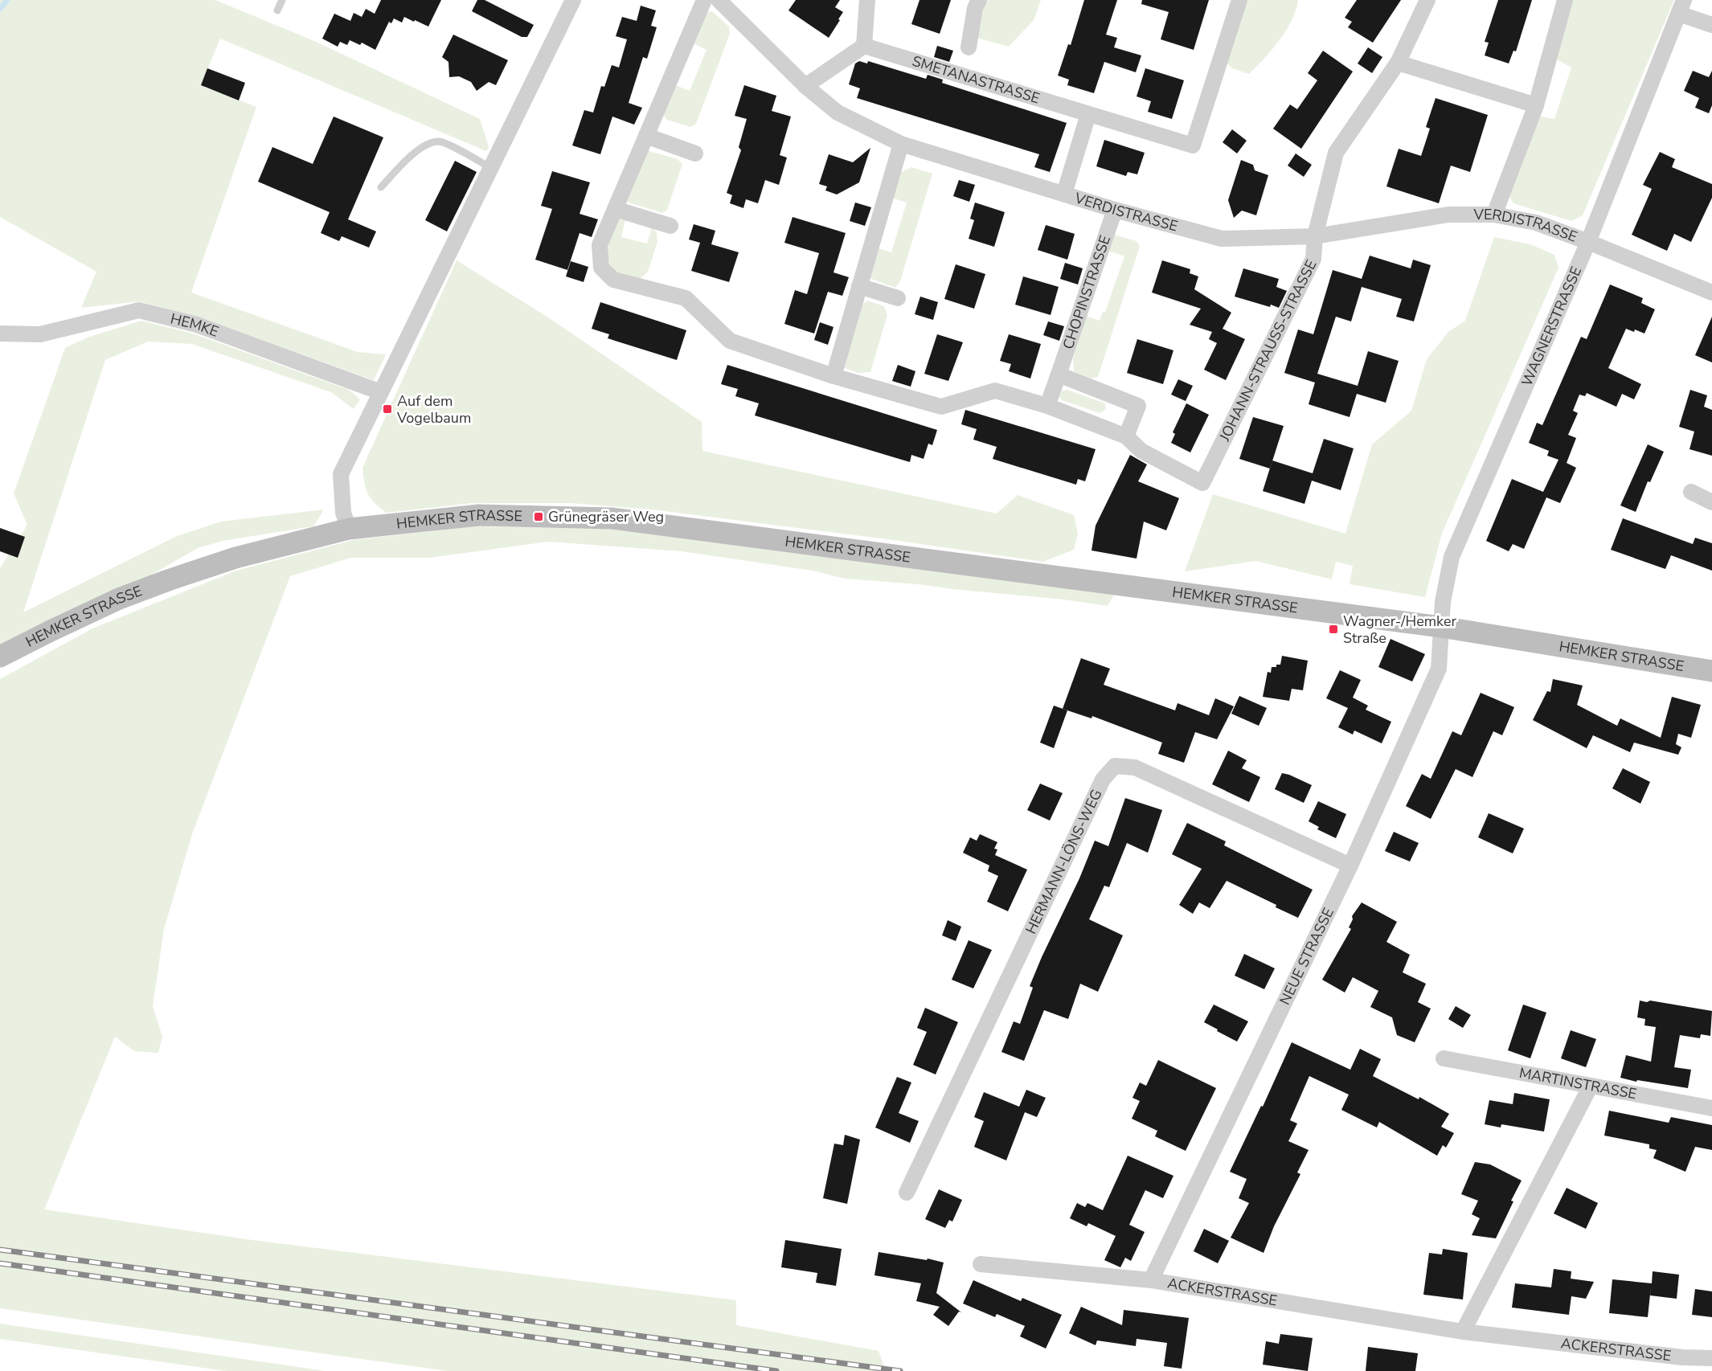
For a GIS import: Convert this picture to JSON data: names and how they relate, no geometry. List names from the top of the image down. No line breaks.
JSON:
{"streets":{"main road":["HEMKER STRASSE"],"street":["SMETANASTRASSE","VERDISTRASSE","CHOPINSTRASSE","HEMKE","WAGNERSTRASSE","JOHANN-STRAUSS-STRASSE","HERMANN-LÖNS-WEG","NEUE STRASSE","MARTINSTRASSE","ACKERSTRASSE"]},"crossings":[["VERDISTRASSE","CHOPINSTRASSE"],["VERDISTRASSE","WAGNERSTRASSE"],["VERDISTRASSE","JOHANN-STRAUSS-STRASSE"],["WAGNERSTRASSE","HEMKER STRASSE"],["WAGNERSTRASSE","NEUE STRASSE"],["HEMKER STRASSE","NEUE STRASSE"],["HERMANN-LÖNS-WEG","NEUE STRASSE"],["NEUE STRASSE","ACKERSTRASSE"]],"places":{"transit":["Auf dem Vogelbaum","Grünegräser Weg","Wagner-/Hemker Straße"]}}
